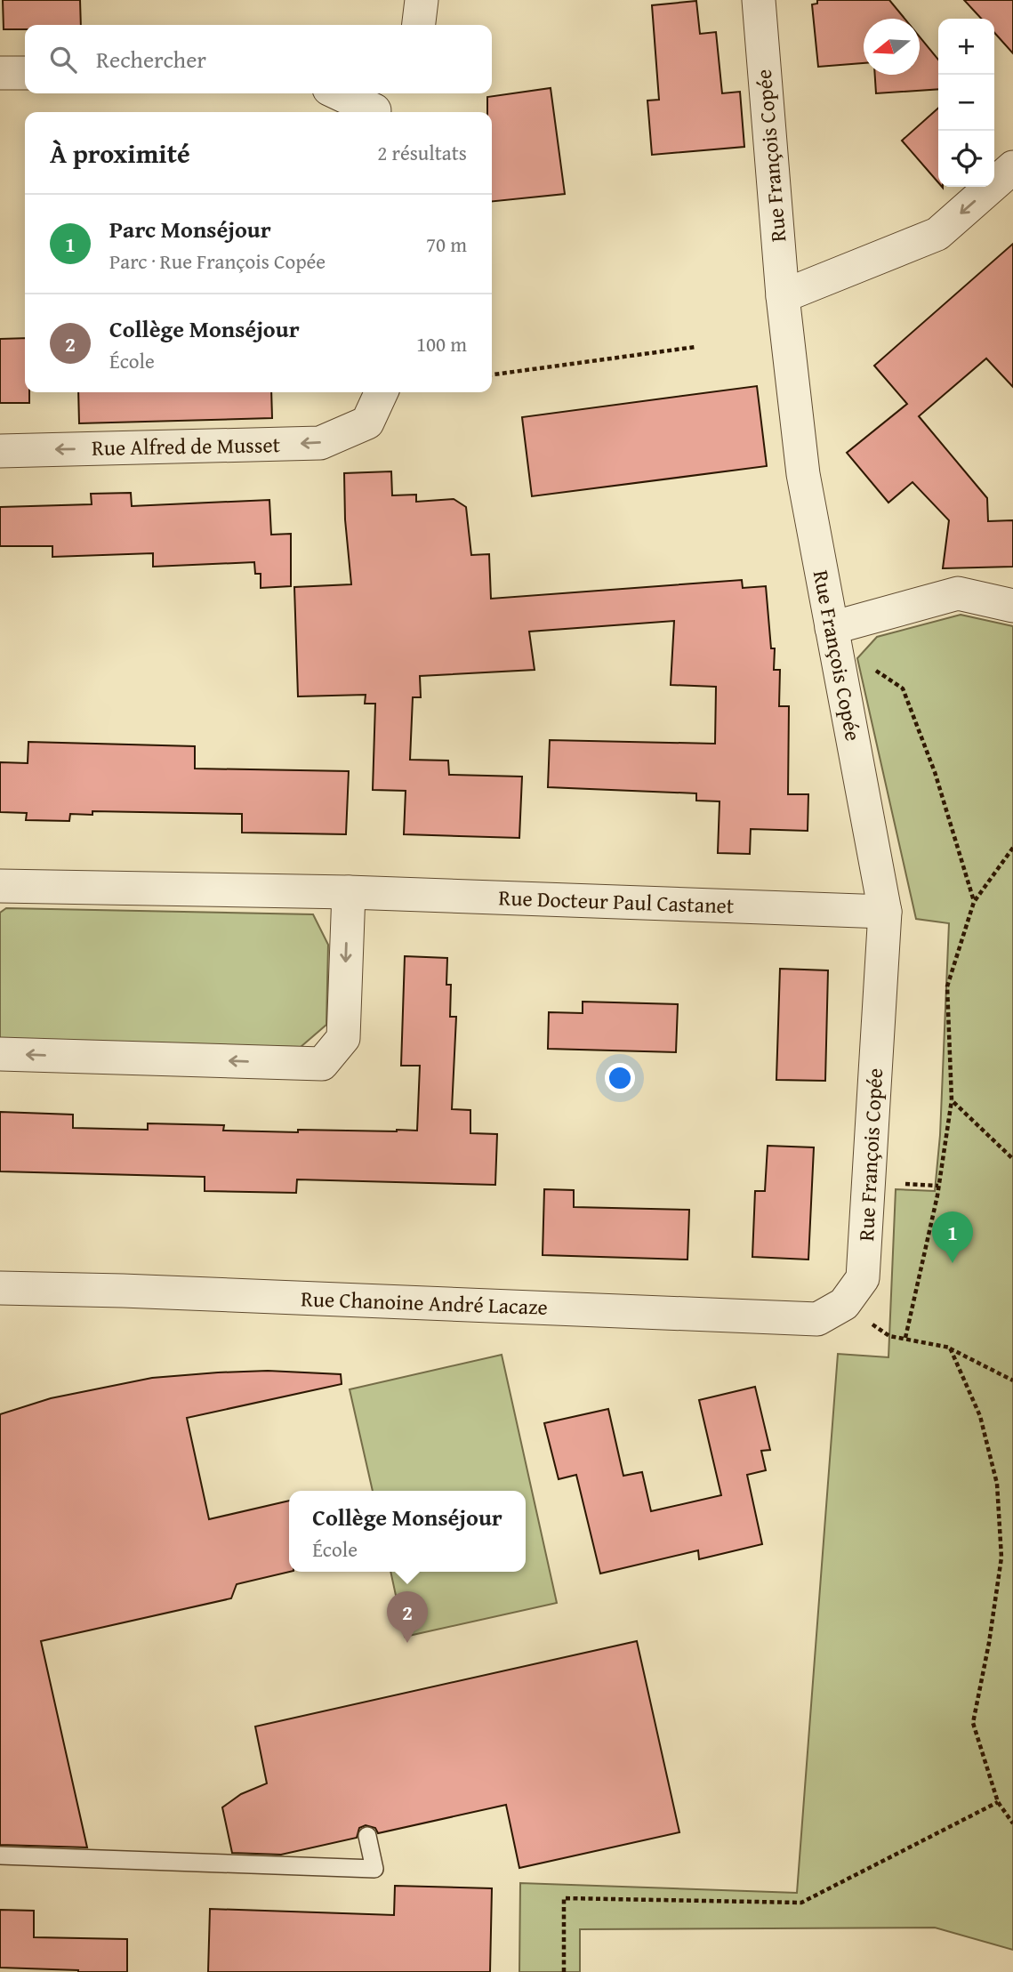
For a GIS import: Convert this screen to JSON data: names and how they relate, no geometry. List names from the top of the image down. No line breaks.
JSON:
{"streets":{"street":["Rue François Copée","Rue Alfred de Musset","Rue Docteur Paul Castanet","Rue Chanoine André Lacaze"]},"crossings":[["Rue François Copée","Rue Docteur Paul Castanet"],["Rue François Copée","Rue Chanoine André Lacaze"]],"one_way":["Rue Alfred de Musset"],"north":"left","page":{"map_buttons":["+","−"],"search":"Rechercher","heading":["À proximité","2 résultats"],"list":[{"mark":"1","name":"Parc Monséjour","note":"Parc · Rue François Copée","value":"70 m"},{"mark":"2","name":"Collège Monséjour","note":"École","value":"100 m"}],"pins":["1","2"],"popup":["Collège Monséjour","École"]}}
